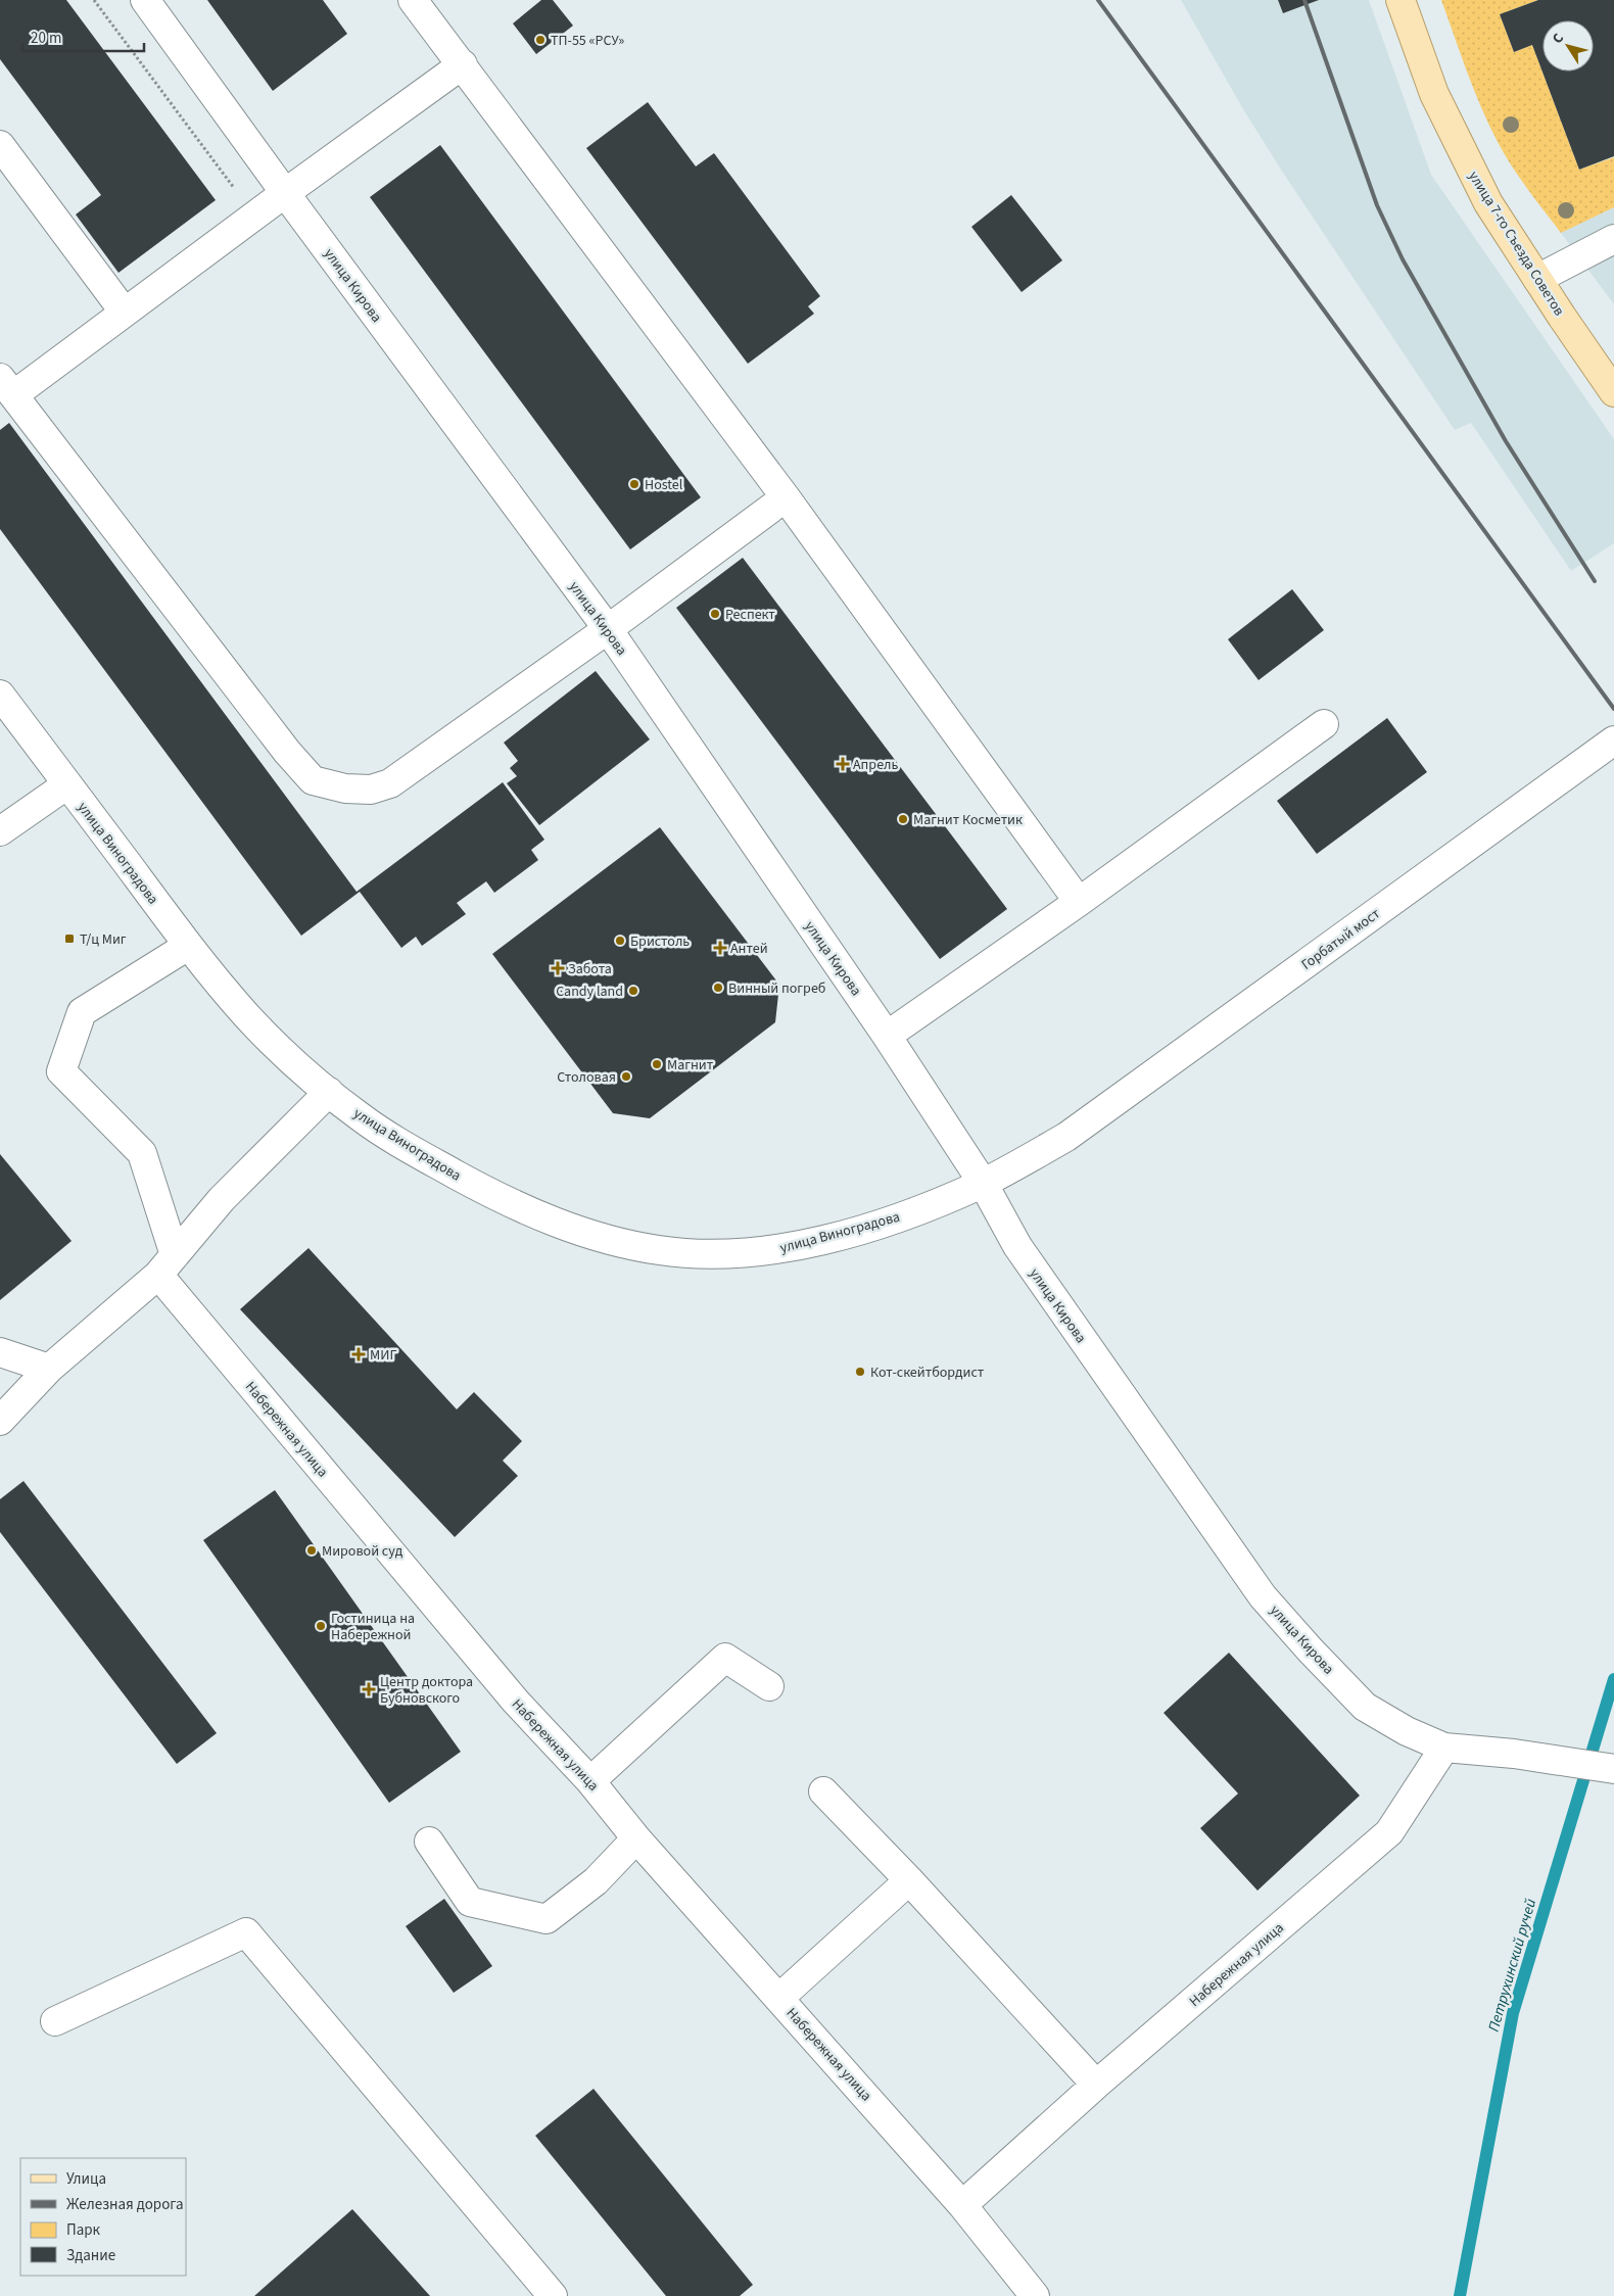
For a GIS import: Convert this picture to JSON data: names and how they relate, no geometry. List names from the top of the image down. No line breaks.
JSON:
{"streets":{"main road":["улица 7-го Съезда Советов"],"street":["улица Кирова","улица Виноградова","Горбатый мост","Набережная улица"]},"crossings":[["улица Кирова","улица Виноградова"],["улица Кирова","Горбатый мост"],["улица Кирова","Набережная улица"],["улица Виноградова","Горбатый мост"]],"water":["Петрухинский ручей"],"places":{"other":["ТП-55 «РСУ»","Hostel","Респект","Магнит Косметик","Бристоль","Винный погреб","Candy land","Магнит","Столовая","Кот-скейтбордист","Мировой суд","Гостиница на Набережной"],"health":["Апрель","Антей","Забота","МИГ","Центр доктора Бубновского"],"transit":["Т/ц Миг"]},"legend":["Улица","Железная дорога","Парк","Здание"],"scale_bar":"20 m","north":"top left"}
